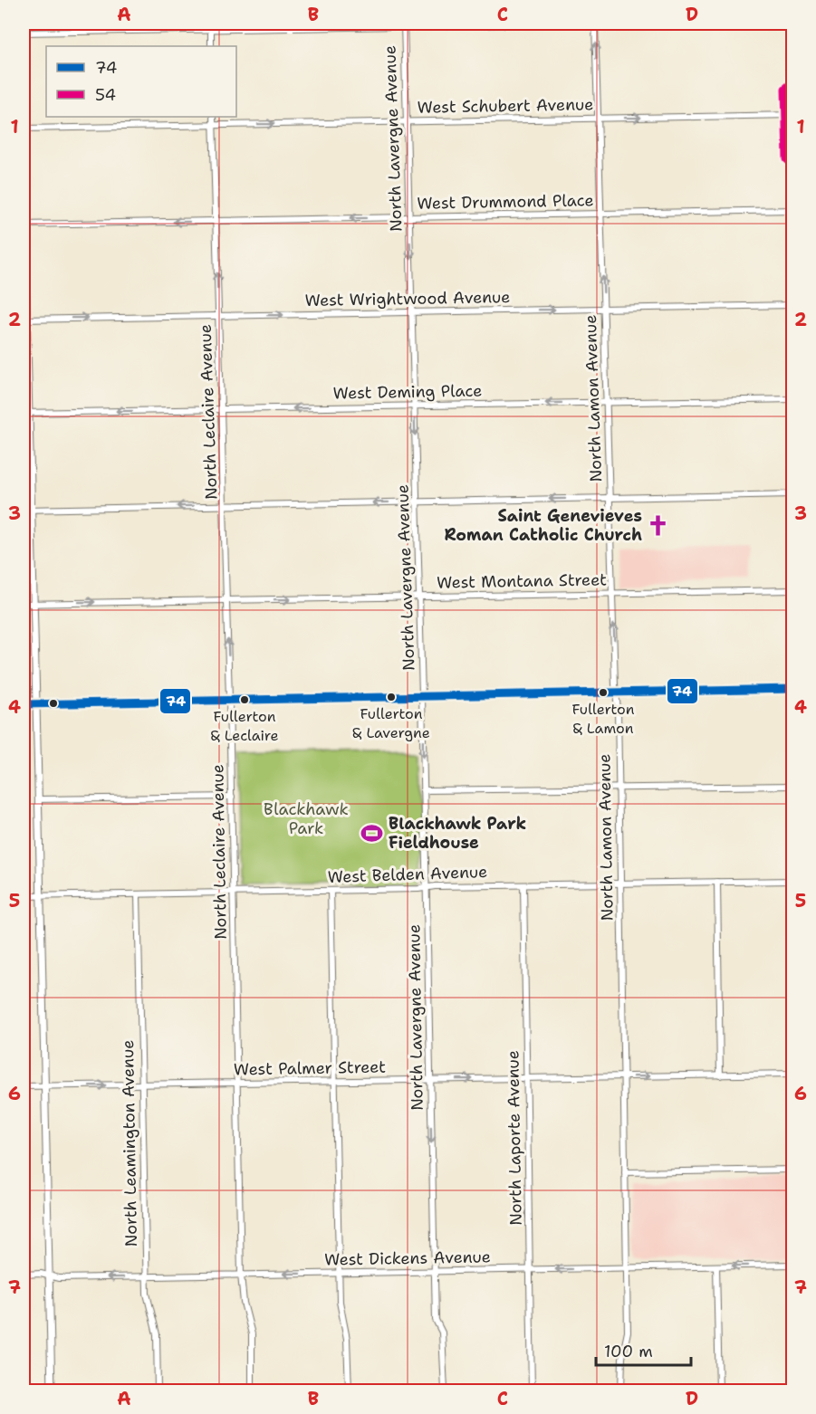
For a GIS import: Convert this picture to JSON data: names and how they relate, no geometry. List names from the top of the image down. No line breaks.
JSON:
{"streets":{"street":["West Schubert Avenue","North Lavergne Avenue","West Drummond Place","West Wrightwood Avenue","West Deming Place","North Lamon Avenue","North Leclaire Avenue","West Montana Street","West Belden Avenue","West Palmer Street","North Laporte Avenue","North Leamington Avenue","West Dickens Avenue"]},"crossings":[["West Schubert Avenue","North Lavergne Avenue"],["West Schubert Avenue","North Lamon Avenue"],["West Schubert Avenue","North Leclaire Avenue"],["North Lavergne Avenue","West Drummond Place"],["North Lavergne Avenue","West Wrightwood Avenue"],["North Lavergne Avenue","West Deming Place"],["North Lavergne Avenue","West Montana Street"],["North Lavergne Avenue","West Belden Avenue"],["North Lavergne Avenue","West Palmer Street"],["North Lavergne Avenue","West Dickens Avenue"],["West Drummond Place","North Lamon Avenue"],["West Drummond Place","North Leclaire Avenue"],["West Wrightwood Avenue","North Lamon Avenue"],["West Wrightwood Avenue","North Leclaire Avenue"],["West Deming Place","North Lamon Avenue"],["West Deming Place","North Leclaire Avenue"],["North Lamon Avenue","West Montana Street"],["North Lamon Avenue","West Belden Avenue"],["North Lamon Avenue","West Palmer Street"],["North Lamon Avenue","West Dickens Avenue"],["North Leclaire Avenue","West Montana Street"],["North Leclaire Avenue","West Belden Avenue"],["North Leclaire Avenue","West Palmer Street"],["North Leclaire Avenue","West Dickens Avenue"],["West Belden Avenue","North Laporte Avenue"],["West Belden Avenue","North Leamington Avenue"],["West Palmer Street","North Laporte Avenue"],["West Palmer Street","North Leamington Avenue"],["North Laporte Avenue","West Dickens Avenue"],["North Leamington Avenue","West Dickens Avenue"]],"one_way":["West Schubert Avenue","West Drummond Place","West Wrightwood Avenue","West Deming Place","West Montana Street","West Palmer Street","West Dickens Avenue"],"parks":["Blackhawk Park"],"places":{"church":["Saint Genevieves Roman Catholic Church"],"other":["Fullerton & Lamon","Fullerton & Lavergne","Fullerton & Leclaire"],"sports":["Blackhawk Park Fieldhouse"]},"lines":["transit line 54","transit line 74"],"legend":["74","54"],"scale_bar":"100 m","grid":{"columns":["A","B","C","D"],"rows":["1","2","3","4","5","6","7"]}}
